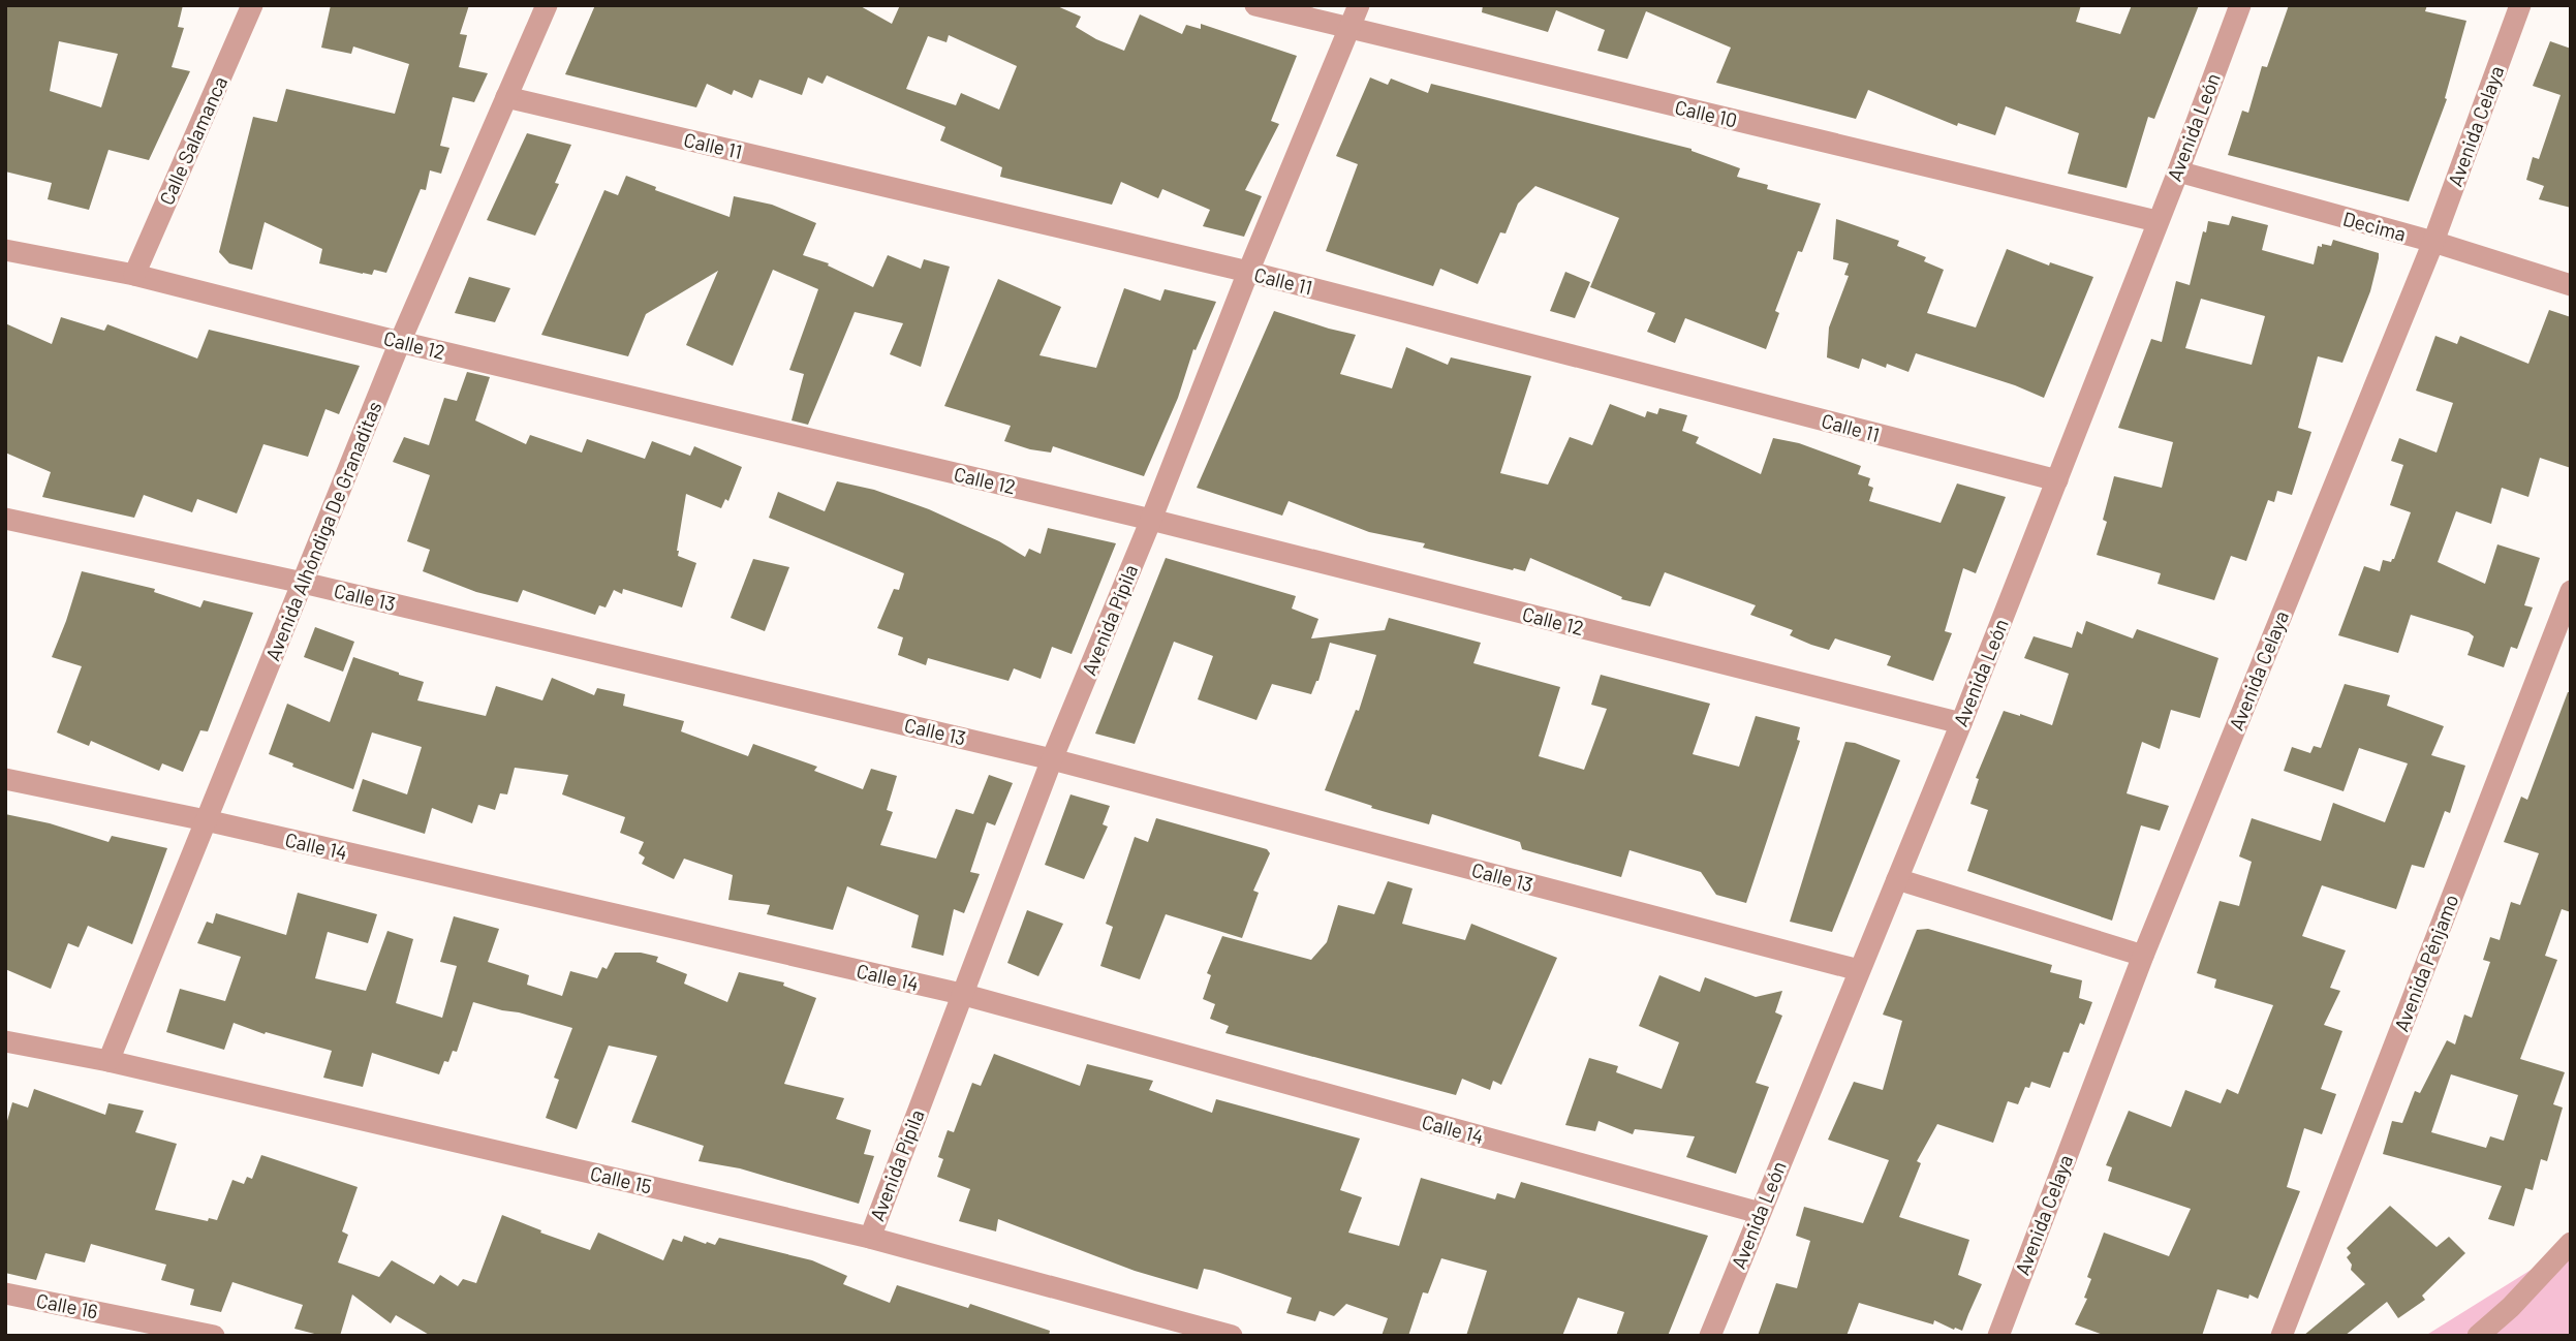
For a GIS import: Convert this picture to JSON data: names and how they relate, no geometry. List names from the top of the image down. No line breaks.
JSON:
{"streets":{"street":["Calle 10","Avenida Celaya","Avenida León","Calle Salamanca","Calle 11","Decima","Calle 12","Avenida Alhóndiga De Granaditas","Calle 13","Avenida Pípila","Calle 14","Avenida Pénjamo","Calle 15","Calle 16"]},"crossings":[["Calle 10","Avenida León"],["Calle 10","Avenida Pípila"],["Avenida Celaya","Decima"],["Avenida León","Calle 11"],["Avenida León","Decima"],["Avenida León","Calle 12"],["Avenida León","Calle 13"],["Avenida León","Calle 14"],["Calle Salamanca","Calle 12"],["Calle 11","Avenida Alhóndiga De Granaditas"],["Calle 11","Avenida Pípila"],["Calle 12","Avenida Alhóndiga De Granaditas"],["Calle 12","Avenida Pípila"],["Avenida Alhóndiga De Granaditas","Calle 13"],["Avenida Alhóndiga De Granaditas","Calle 14"],["Avenida Alhóndiga De Granaditas","Calle 15"],["Calle 13","Avenida Pípila"],["Avenida Pípila","Calle 14"],["Avenida Pípila","Calle 15"]]}
